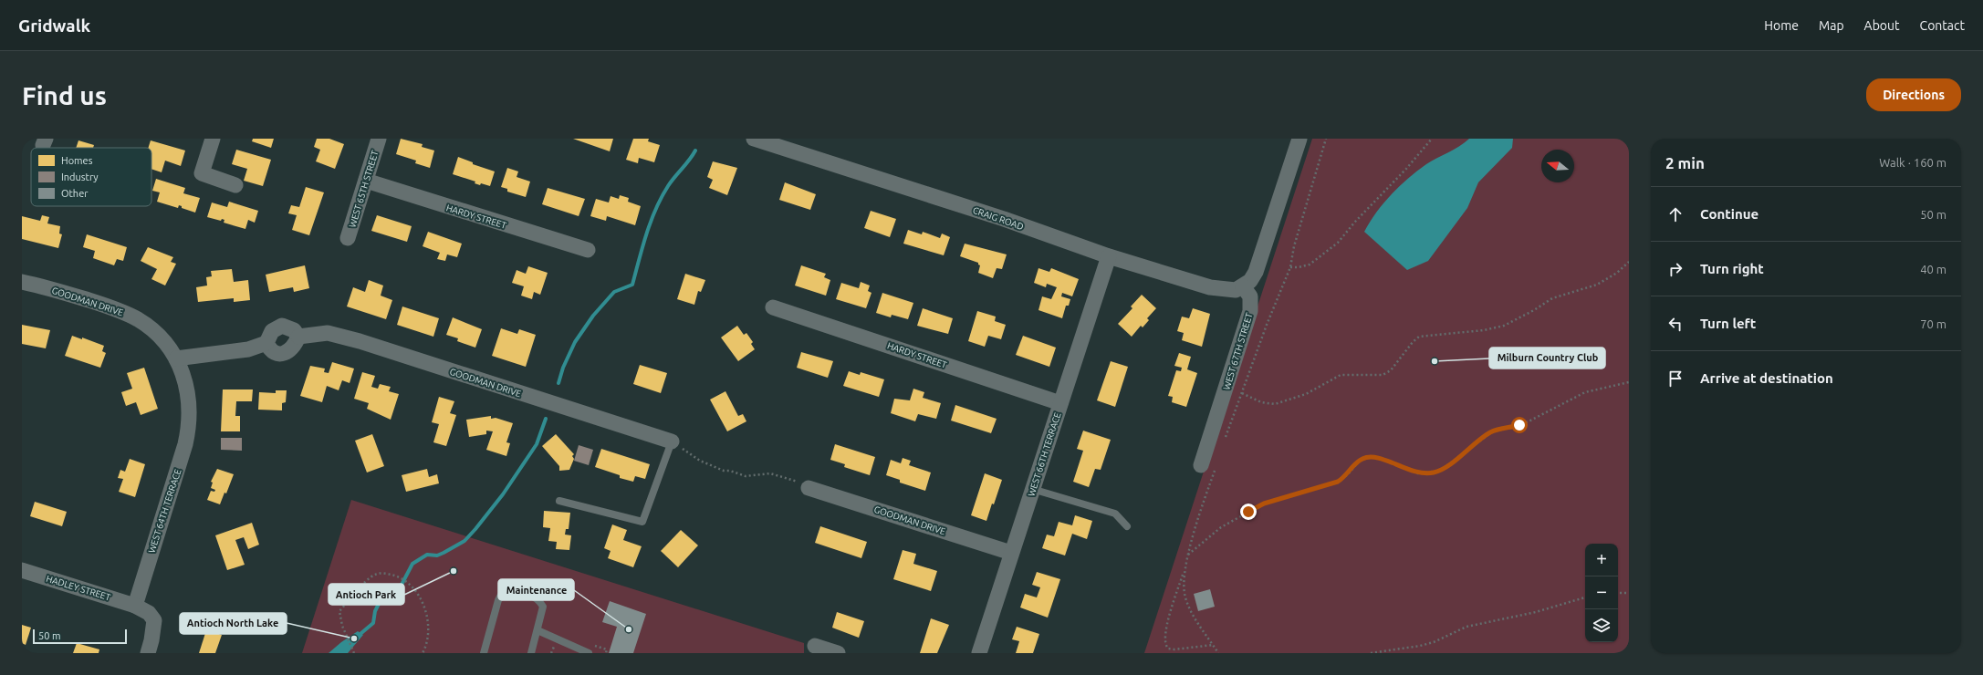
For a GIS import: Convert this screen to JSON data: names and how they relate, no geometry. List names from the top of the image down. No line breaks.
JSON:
{"streets":{"street":["WEST 65TH STREET","HARDY STREET","CRAIG ROAD","GOODMAN DRIVE","WEST 67TH STREET","WEST 66TH TERRACE","WEST 64TH TERRACE","HADLEY STREET"]},"crossings":[["WEST 65TH STREET","HARDY STREET"],["HARDY STREET","WEST 66TH TERRACE"],["CRAIG ROAD","WEST 67TH STREET"],["CRAIG ROAD","WEST 66TH TERRACE"],["GOODMAN DRIVE","WEST 66TH TERRACE"],["GOODMAN DRIVE","WEST 64TH TERRACE"],["WEST 64TH TERRACE","HADLEY STREET"]],"places":["Milburn Country Club","Antioch Park","Maintenance","Antioch North Lake"],"legend":["Homes","Industry","Other"],"scale_bar":"50 m","north":"left","page":{"header":"Gridwalk","nav":["Home","Map","About","Contact"],"buttons":"Directions","title":"Find us","heading":["2 min","Walk · 160 m"],"list":[["Continue","50 m"],["Turn right","40 m"],["Turn left","70 m"],"Arrive at destination"],"map_buttons":["+","−"],"scale":"50 m"}}
